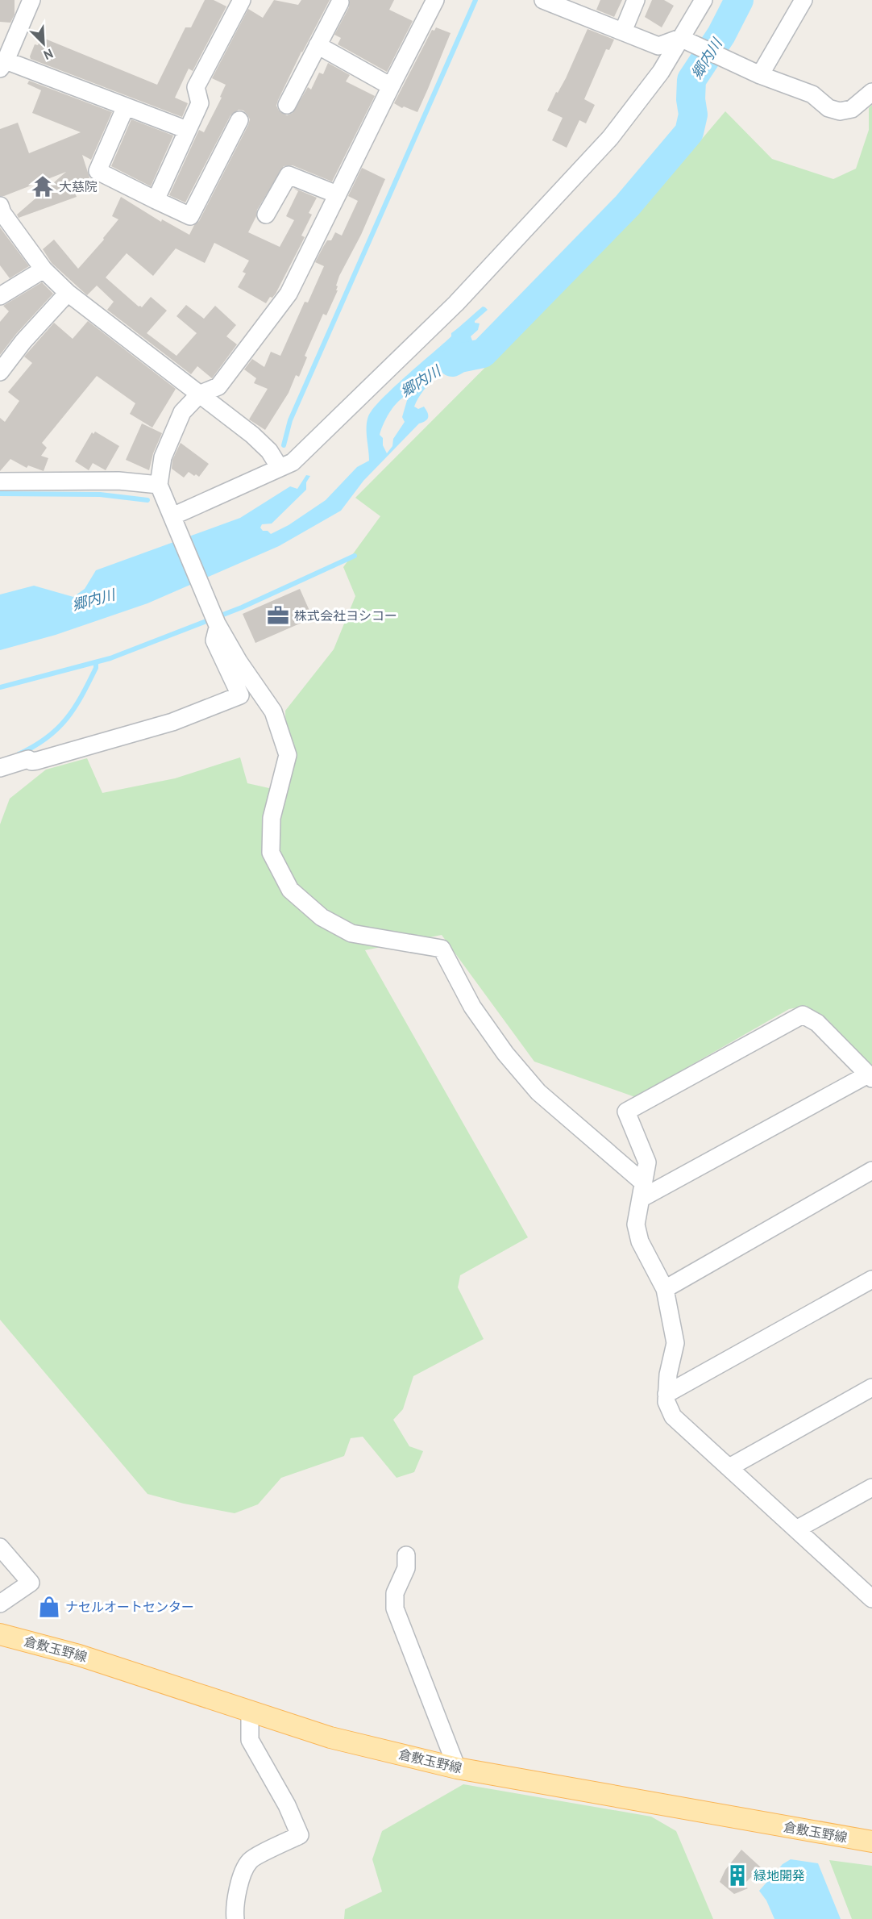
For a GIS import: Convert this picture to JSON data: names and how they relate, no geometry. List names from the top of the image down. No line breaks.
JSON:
{"streets":{"main road":["倉敷玉野線"]},"water":["郷内川"],"places":{"temple":["大慈院"],"office":["株式会社ヨシコー"],"shop":["ナセルオートセンター"],"building":["緑地開発"]},"north":"bottom right"}
